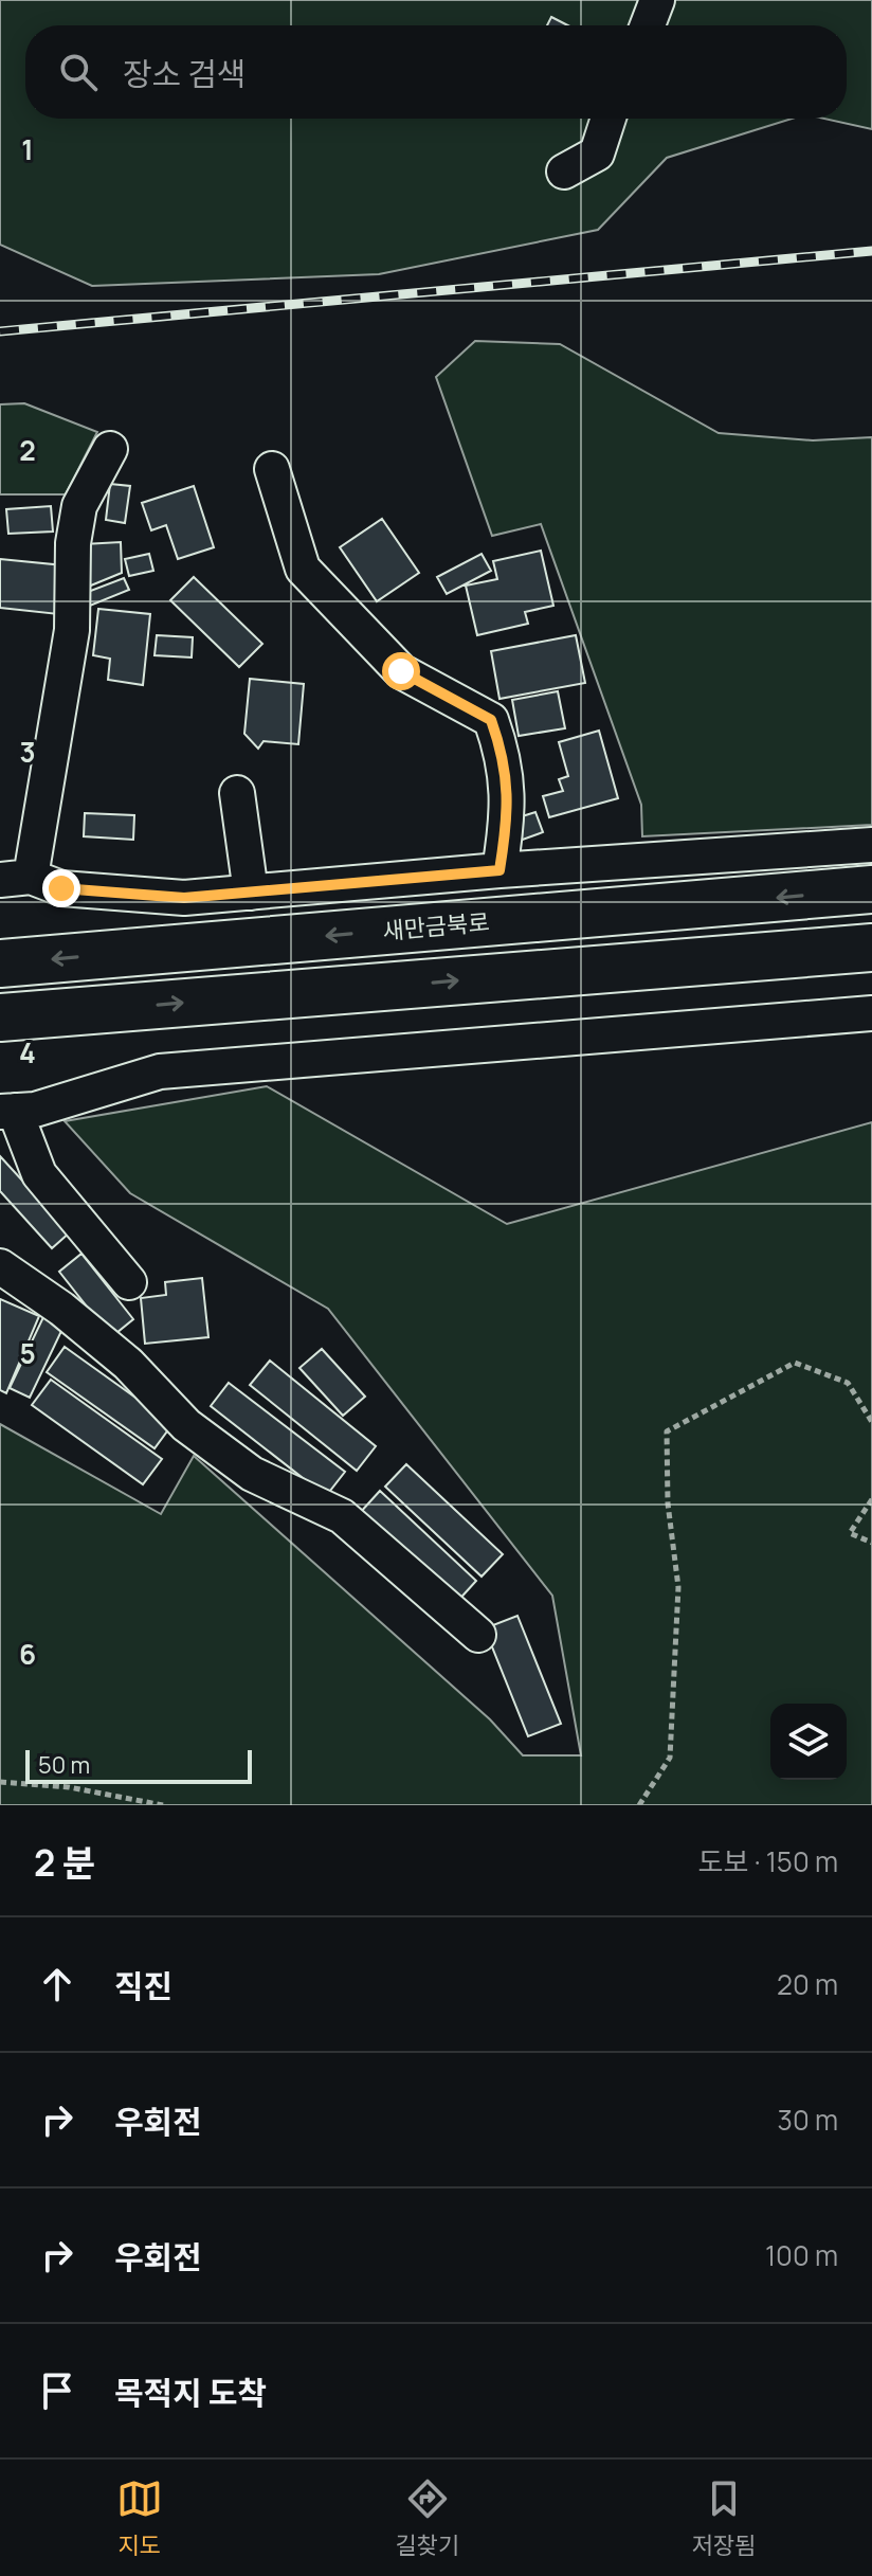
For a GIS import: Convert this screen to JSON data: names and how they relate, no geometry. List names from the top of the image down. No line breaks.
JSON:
{"streets":{"highway":["새만금북로"]},"scale_bar":"50 m","page":{"search":"장소 검색","scale":"50 m","heading":["2 분","도보 · 150 m"],"list":[["직진","20 m"],["우회전","30 m"],["우회전","100 m"],"목적지 도착"],"nav":["지도","길찾기","저장됨"]},"grid":{"rows":["1","2","3","4","5","6"]}}
